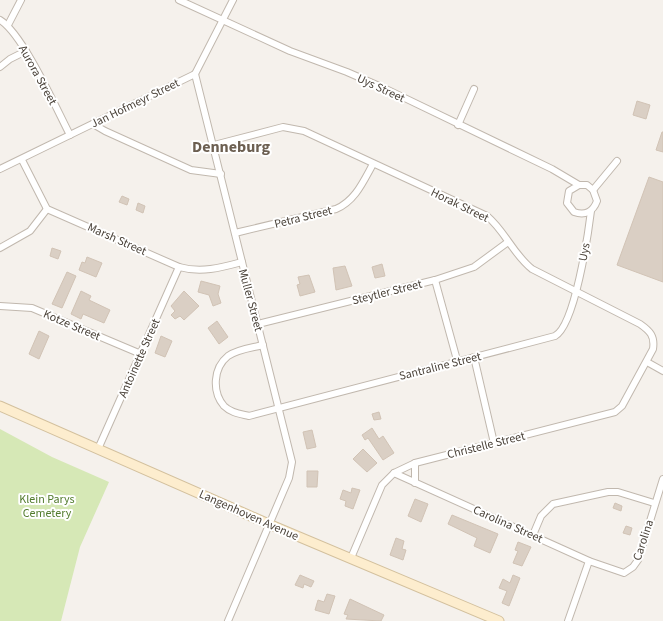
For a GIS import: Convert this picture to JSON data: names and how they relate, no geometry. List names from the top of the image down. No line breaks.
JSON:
{"streets":{"street":["Aurora Street","Uys Street","Jan Hofmeyr Street","Horak Street","Petra Street","Marsh Street","Uys","Steytler Street","Muller Street","Kotze Street","Antoinette Street","Santraline Street","Christelle Street","Langenhoven Avenue","Carolina Street","Carolina"]},"crossings":[["Aurora Street","Jan Hofmeyr Street"],["Uys Street","Uys"],["Jan Hofmeyr Street","Muller Street"],["Horak Street","Petra Street"],["Horak Street","Uys"],["Horak Street","Steytler Street"],["Horak Street","Muller Street"],["Horak Street","Santraline Street"],["Horak Street","Christelle Street"],["Petra Street","Muller Street"],["Marsh Street","Muller Street"],["Marsh Street","Antoinette Street"],["Uys","Santraline Street"],["Steytler Street","Muller Street"],["Muller Street","Santraline Street"],["Muller Street","Langenhoven Avenue"],["Kotze Street","Antoinette Street"],["Antoinette Street","Langenhoven Avenue"],["Christelle Street","Langenhoven Avenue"],["Christelle Street","Carolina Street"],["Carolina Street","Carolina"]],"districts":["Denneburg"],"parks":["Klein Parys Cemetery"]}
